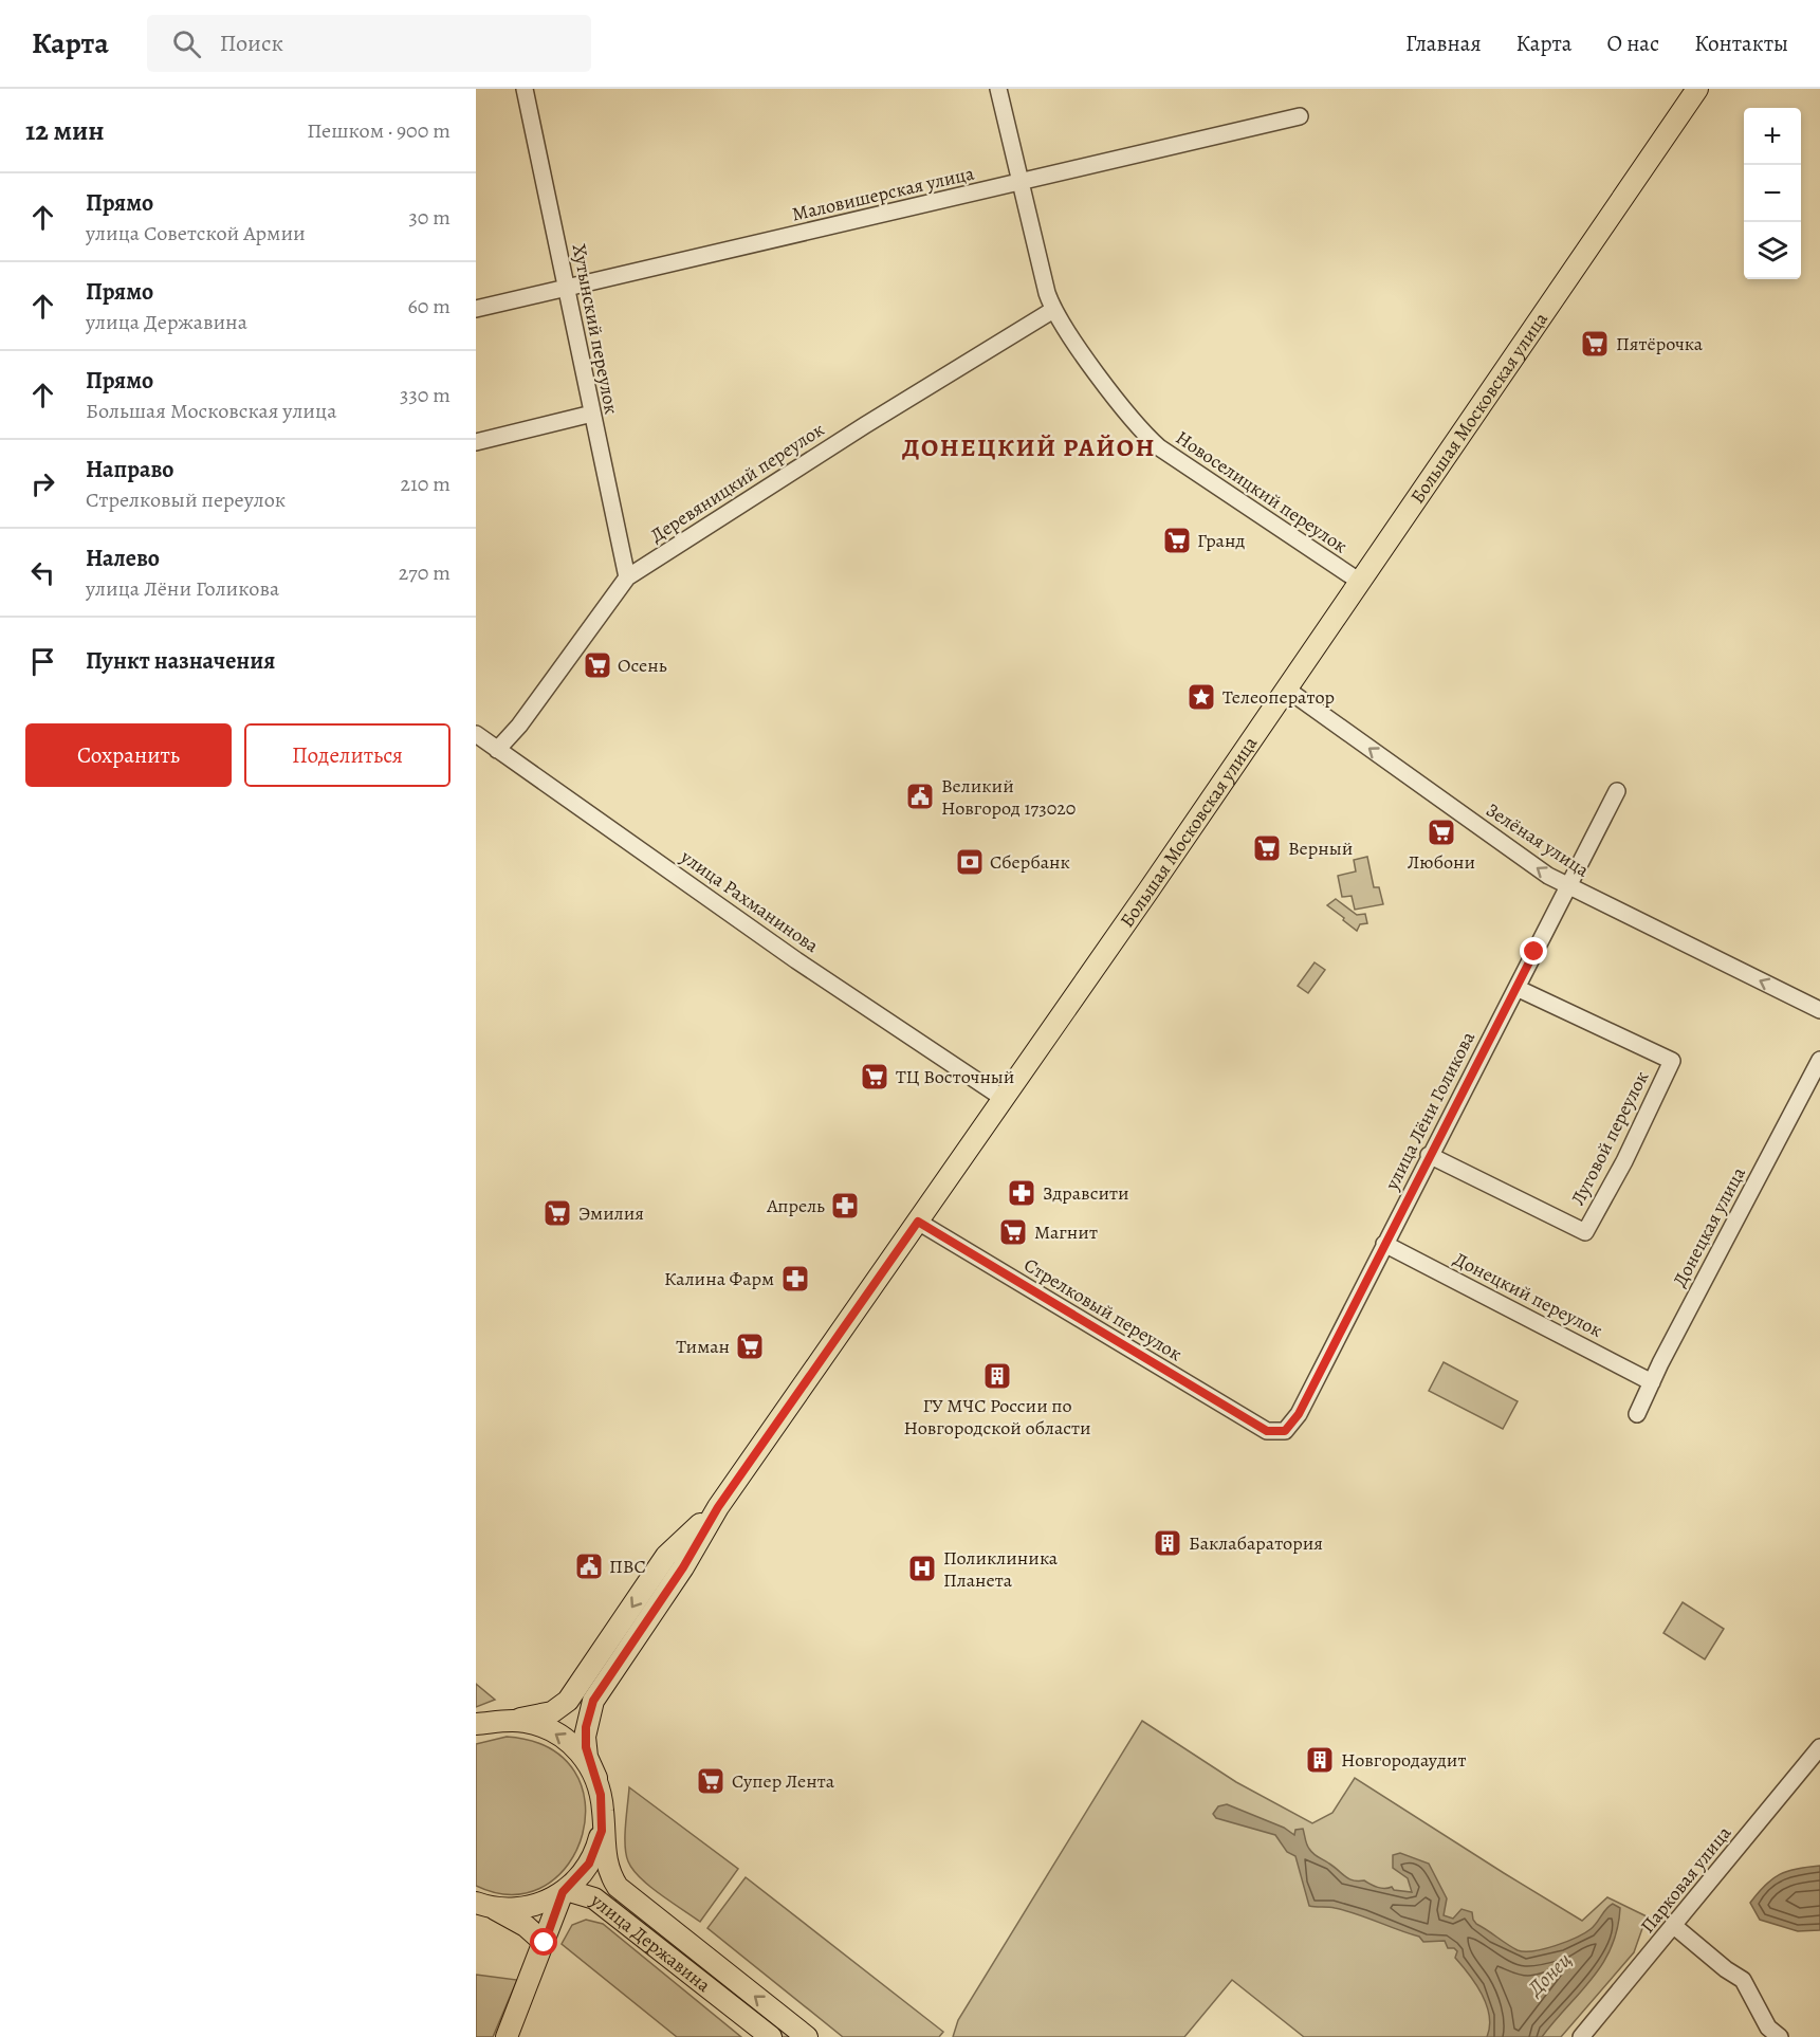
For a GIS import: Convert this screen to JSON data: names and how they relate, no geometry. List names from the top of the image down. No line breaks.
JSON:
{"streets":{"main road":["Большая Московская улица","улица Державина"],"street":["Маловишерская улица","Хутынский переулок","Деревяницкий переулок","Новоселицкий переулок","Зелёная улица","улица Рахманинова","улица Лёни Голикова","Луговой переулок","Донецкая улица","Донецкий переулок","Стрелковый переулок","Парковая улица"]},"crossings":[["Маловишерская улица","Хутынский переулок"],["Хутынский переулок","Деревяницкий переулок"],["Большая Московская улица","Новоселицкий переулок"],["Большая Московская улица","Зелёная улица"],["Большая Московская улица","улица Рахманинова"],["Большая Московская улица","Стрелковый переулок"],["Большая Московская улица","улица Державина"],["Деревяницкий переулок","Новоселицкий переулок"],["Деревяницкий переулок","улица Рахманинова"],["Зелёная улица","улица Лёни Голикова"],["улица Лёни Голикова","Луговой переулок"],["улица Лёни Голикова","Донецкий переулок"],["улица Лёни Голикова","Стрелковый переулок"],["Донецкая улица","Донецкий переулок"]],"one_way":["Зелёная улица"],"districts":["ДОНЕЦКИЙ РАЙОН"],"water":["Донец"],"places":{"supermarket":["Пятёрочка","Гранд","Осень","Любони","Верный","ТЦ Восточный","Эмилия","Магнит","Тиман","Супер Лента"],"place":["Телеоператор"],"public building":["Великий Новгород 173020","ПВС"],"bank":["Сбербанк"],"pharmacy":["Здравсити","Апрель","Калина Фарм"],"building":["ГУ МЧС России по Новгородской области","Баклабаратория","Новгородаудит"],"hospital":["Поликлиника Планета"]},"page":{"header":"Карта","search":"Поиск","nav":["Главная","Карта","О нас","Контакты"],"heading":["12 мин","Пешком · 900 m"],"map_buttons":["+","−"],"list":[["Прямо","улица Советской Армии","30 m"],["Прямо","улица Державина","60 m"],["Прямо","Большая Московская улица","330 m"],["Направо","Стрелковый переулок","210 m"],["Налево","улица Лёни Голикова","270 m"],"Пункт назначения"],"buttons":["Сохранить","Поделиться"]}}
